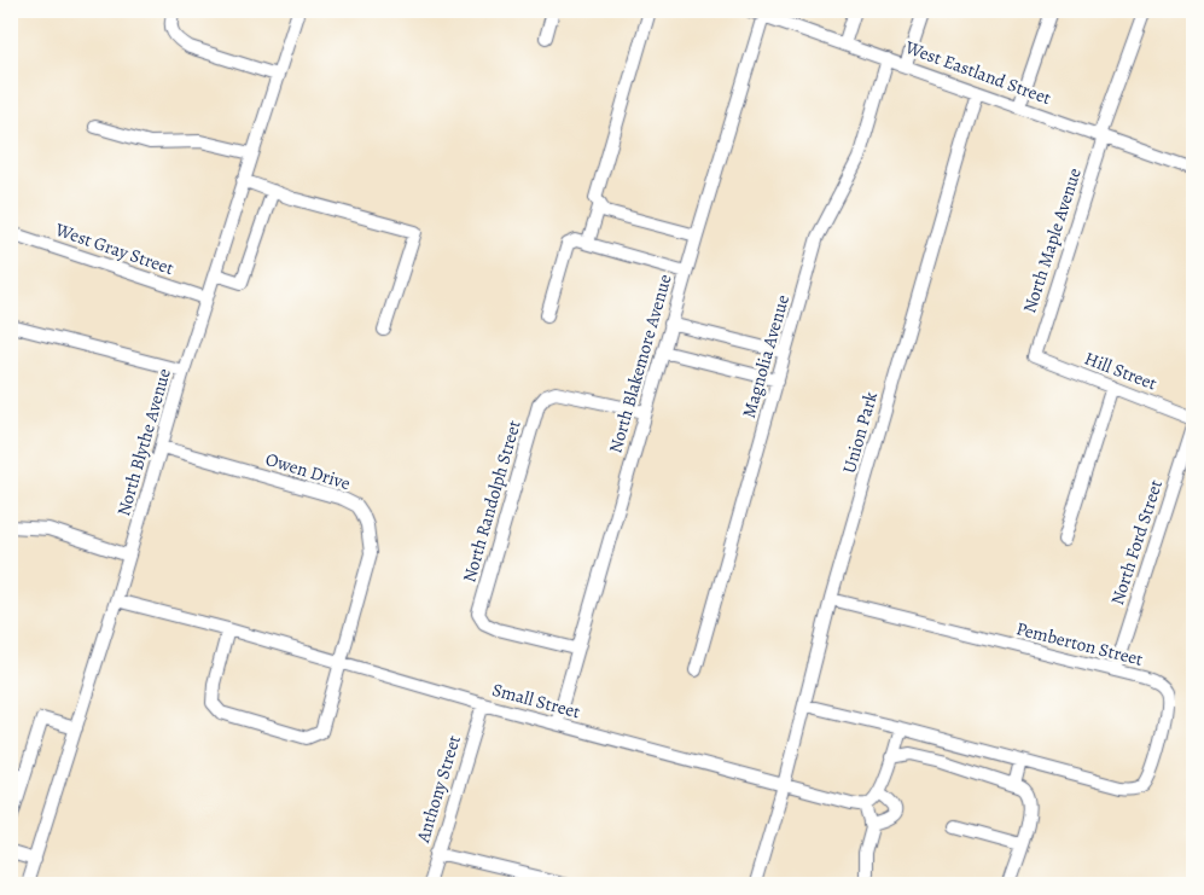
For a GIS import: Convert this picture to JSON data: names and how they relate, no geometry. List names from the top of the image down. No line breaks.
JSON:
{"streets":{"street":["West Eastland Street","North Maple Avenue","West Gray Street","Magnolia Avenue","North Blakemore Avenue","Hill Street","Union Park","North Blythe Avenue","Owen Drive","North Randolph Street","North Ford Street","Pemberton Street","Small Street","Anthony Street"]},"crossings":[["West Eastland Street","North Maple Avenue"],["West Eastland Street","Magnolia Avenue"],["West Eastland Street","North Blakemore Avenue"],["West Eastland Street","Union Park"],["North Maple Avenue","Hill Street"],["West Gray Street","North Blythe Avenue"],["North Blakemore Avenue","North Randolph Street"],["North Blakemore Avenue","Small Street"],["Union Park","Pemberton Street"],["Union Park","Small Street"],["North Blythe Avenue","Owen Drive"],["North Blythe Avenue","Small Street"],["Owen Drive","Small Street"],["North Ford Street","Pemberton Street"],["Small Street","Anthony Street"]]}
